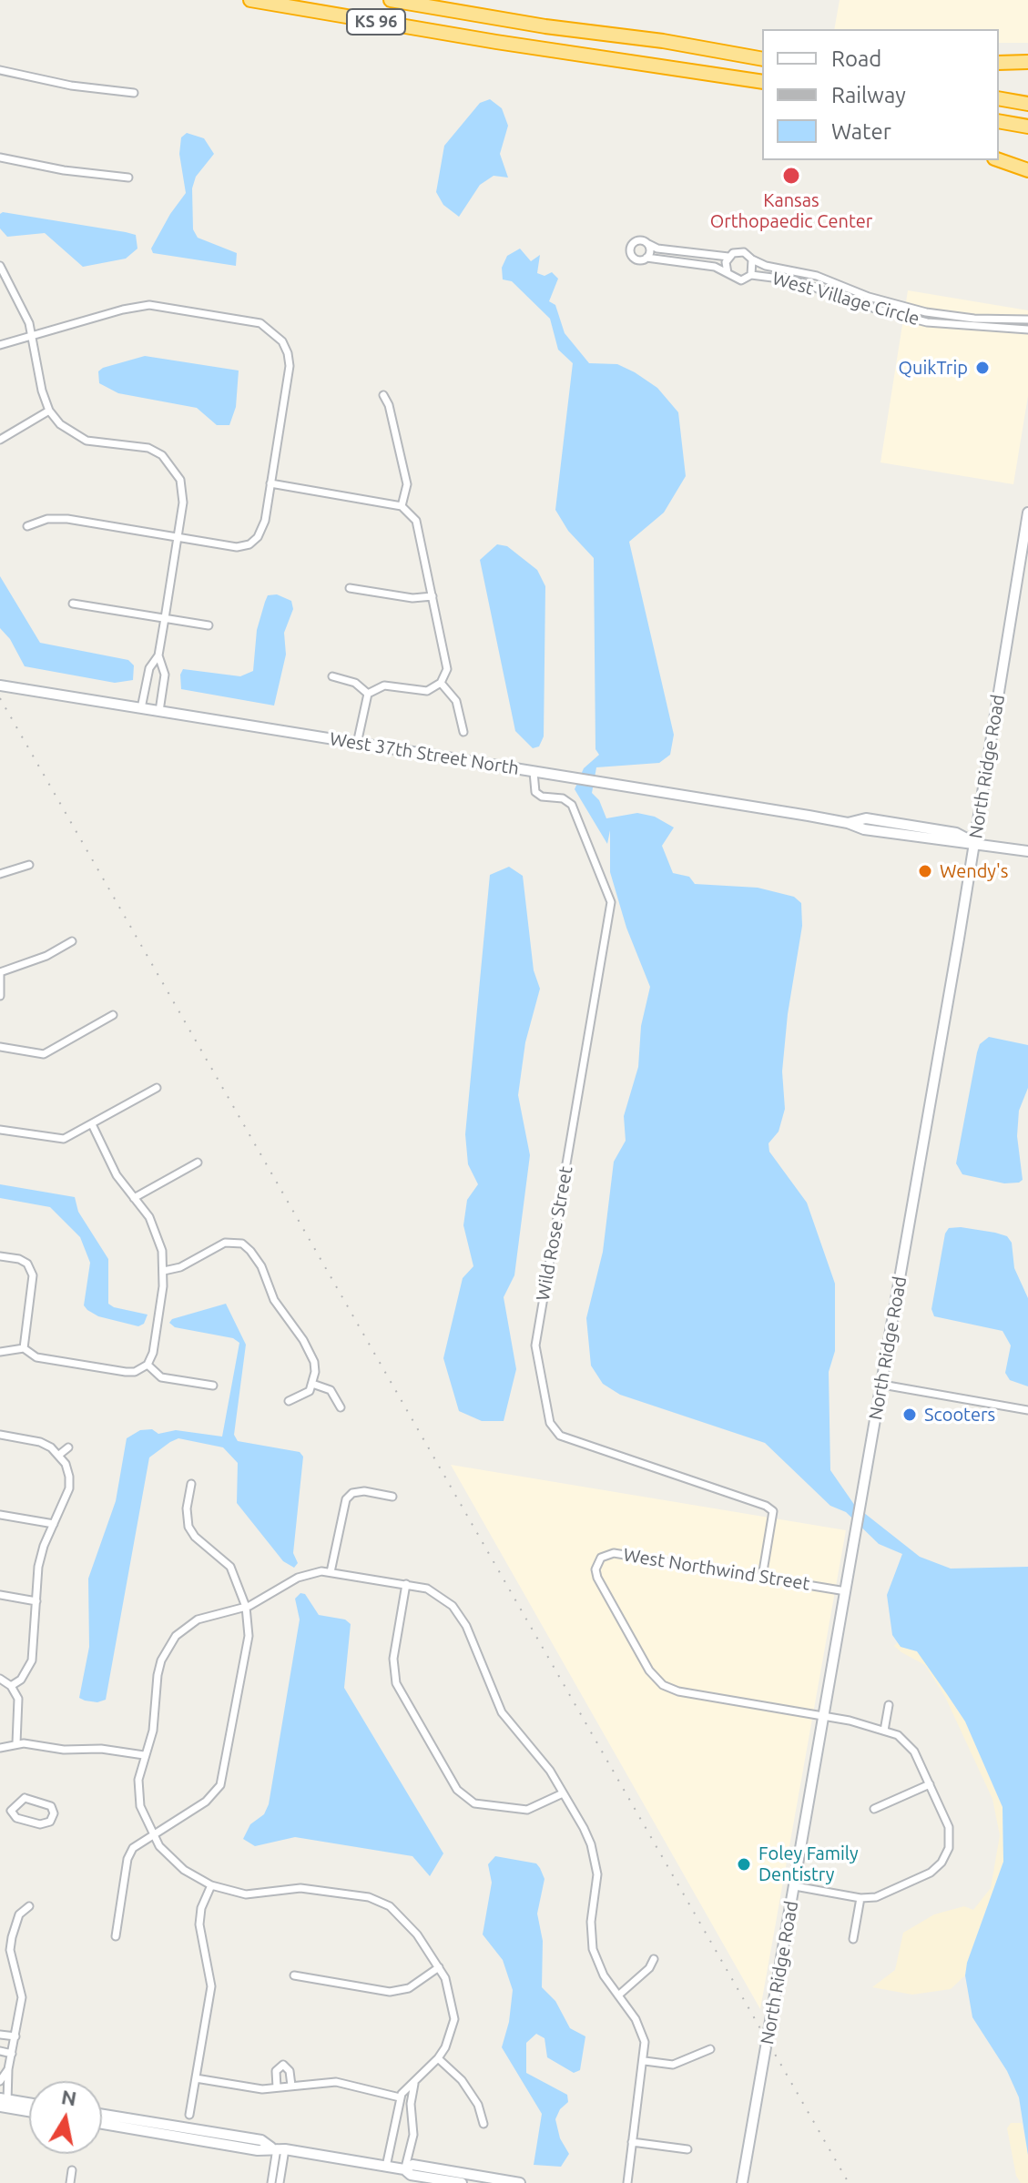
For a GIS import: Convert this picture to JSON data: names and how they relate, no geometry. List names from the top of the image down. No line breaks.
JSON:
{"streets":{"highway":["KS 96"],"main road":["West 37th Street North","North Ridge Road"],"street":["West Village Circle","Wild Rose Street","West Northwind Street"]},"crossings":[["West 37th Street North","North Ridge Road"],["West 37th Street North","Wild Rose Street"],["North Ridge Road","West Northwind Street"],["Wild Rose Street","West Northwind Street"]],"places":["Kansas Orthopaedic Center","QuikTrip","Wendy's","Scooters","Foley Family Dentistry"],"legend":["Road","Railway","Water"],"north":"top"}
